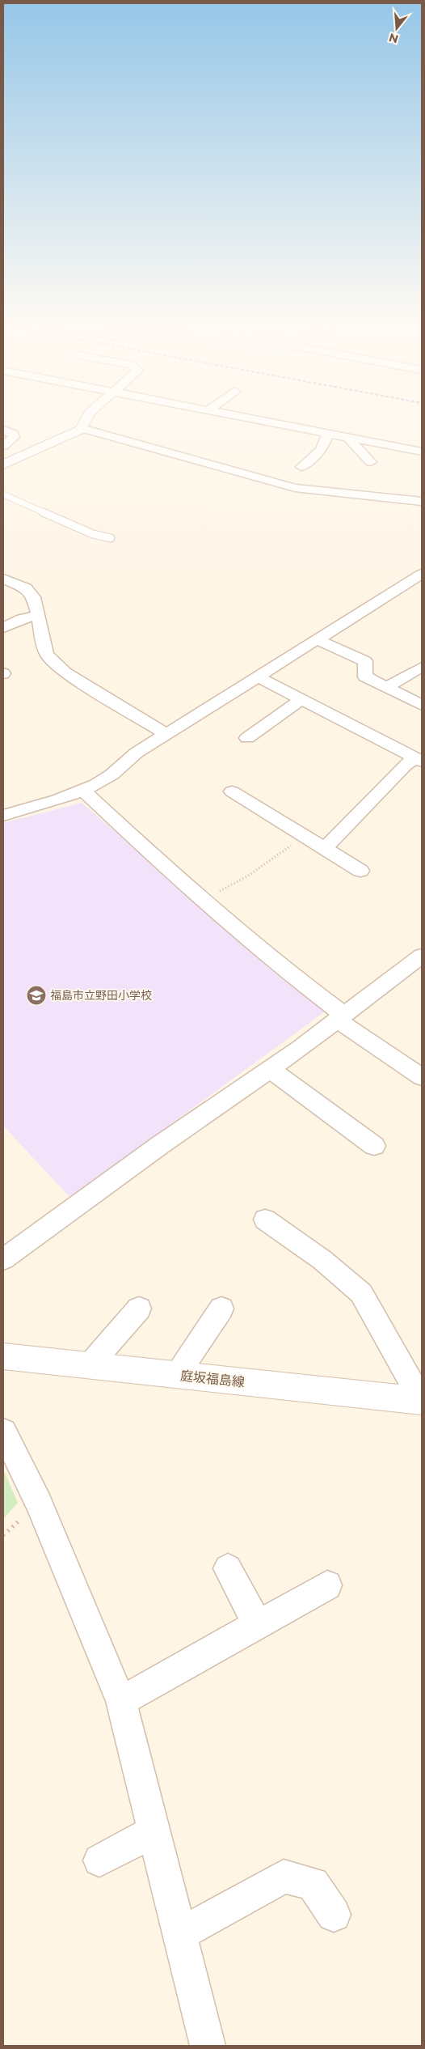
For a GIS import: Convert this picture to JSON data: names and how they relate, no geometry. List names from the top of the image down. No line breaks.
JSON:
{"streets":{"main road":["庭坂福島線"]},"places":{"school or university":["福島市立野田小学校"]},"north":"bottom"}
